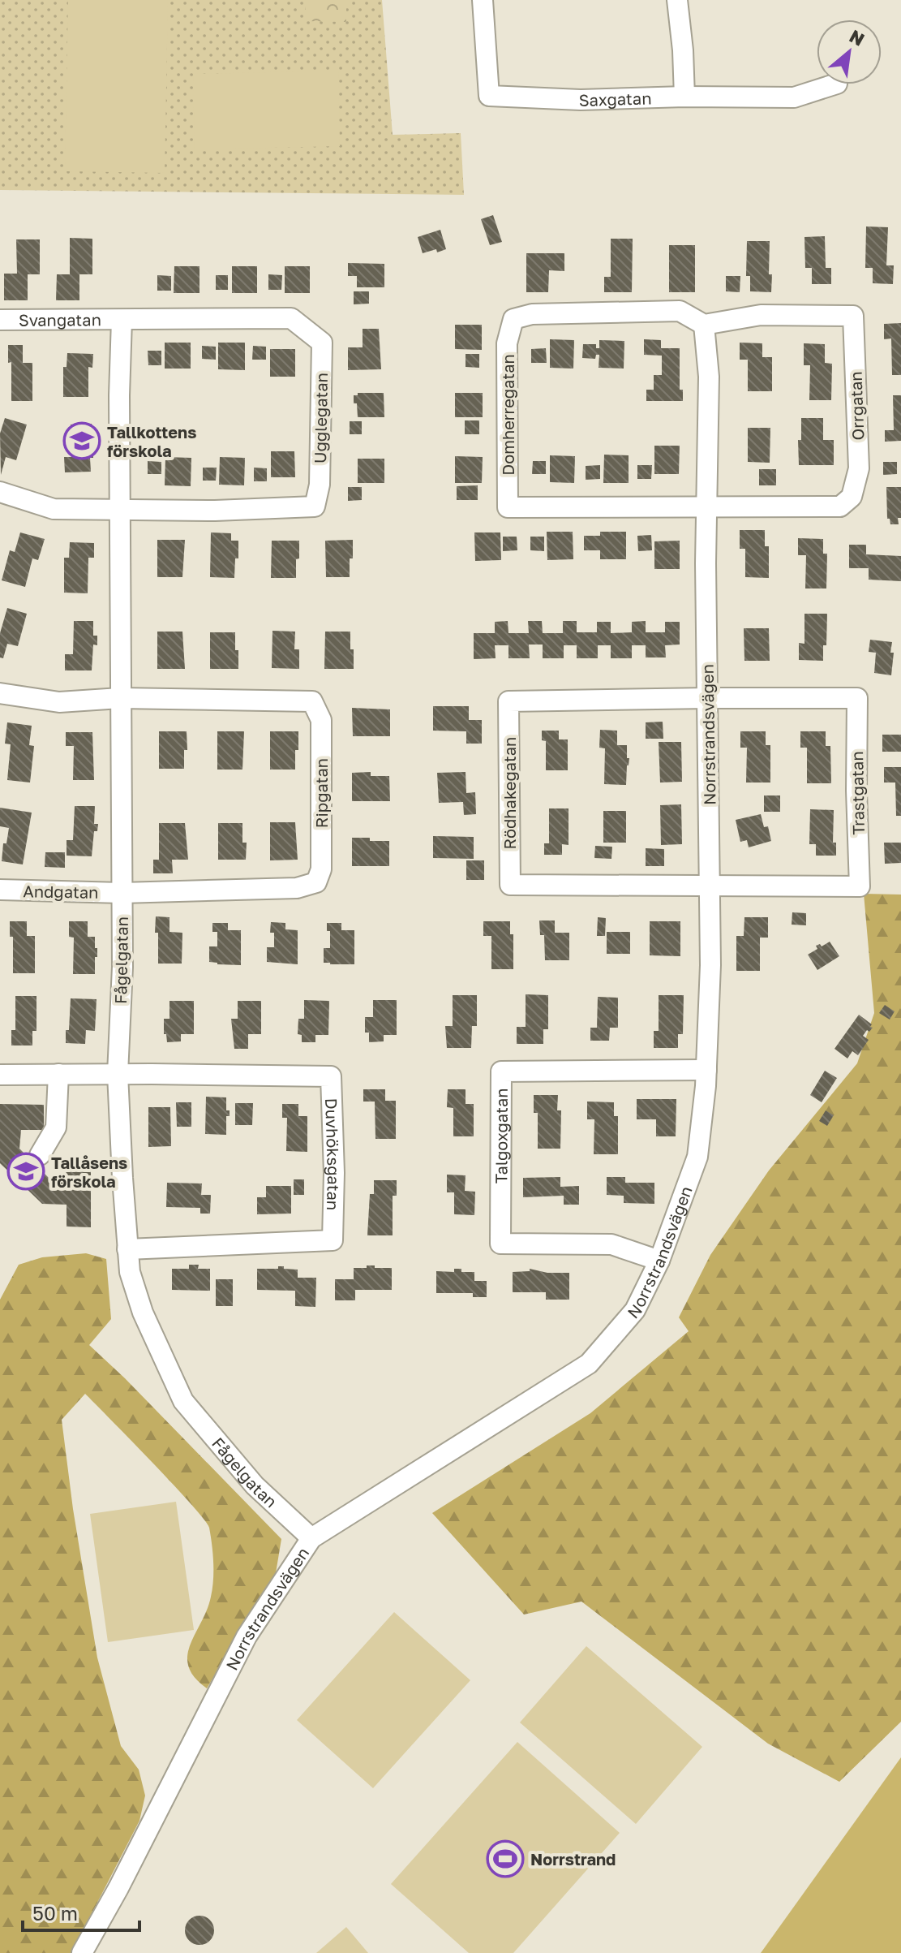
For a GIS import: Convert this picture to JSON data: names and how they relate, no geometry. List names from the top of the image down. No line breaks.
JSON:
{"streets":{"street":["Saxgatan","Svangatan","Orrgatan","Domherregatan","Ugglegatan","Norrstrandsvägen","Ripgatan","Rödhakegatan","Trastgatan","Andgatan","Fågelgatan","Talgoxgatan","Duvhöksgatan"]},"crossings":[["Svangatan","Ugglegatan"],["Svangatan","Fågelgatan"],["Orrgatan","Domherregatan"],["Orrgatan","Norrstrandsvägen"],["Domherregatan","Norrstrandsvägen"],["Ugglegatan","Fågelgatan"],["Norrstrandsvägen","Rödhakegatan"],["Norrstrandsvägen","Trastgatan"],["Norrstrandsvägen","Fågelgatan"],["Norrstrandsvägen","Talgoxgatan"],["Ripgatan","Andgatan"],["Ripgatan","Fågelgatan"],["Rödhakegatan","Trastgatan"],["Andgatan","Fågelgatan"],["Fågelgatan","Duvhöksgatan"]],"places":{"school or university":["Tallkottens förskola","Tallåsens förskola"],"sports":["Norrstrand"]},"scale_bar":"50 m","north":"top right"}
